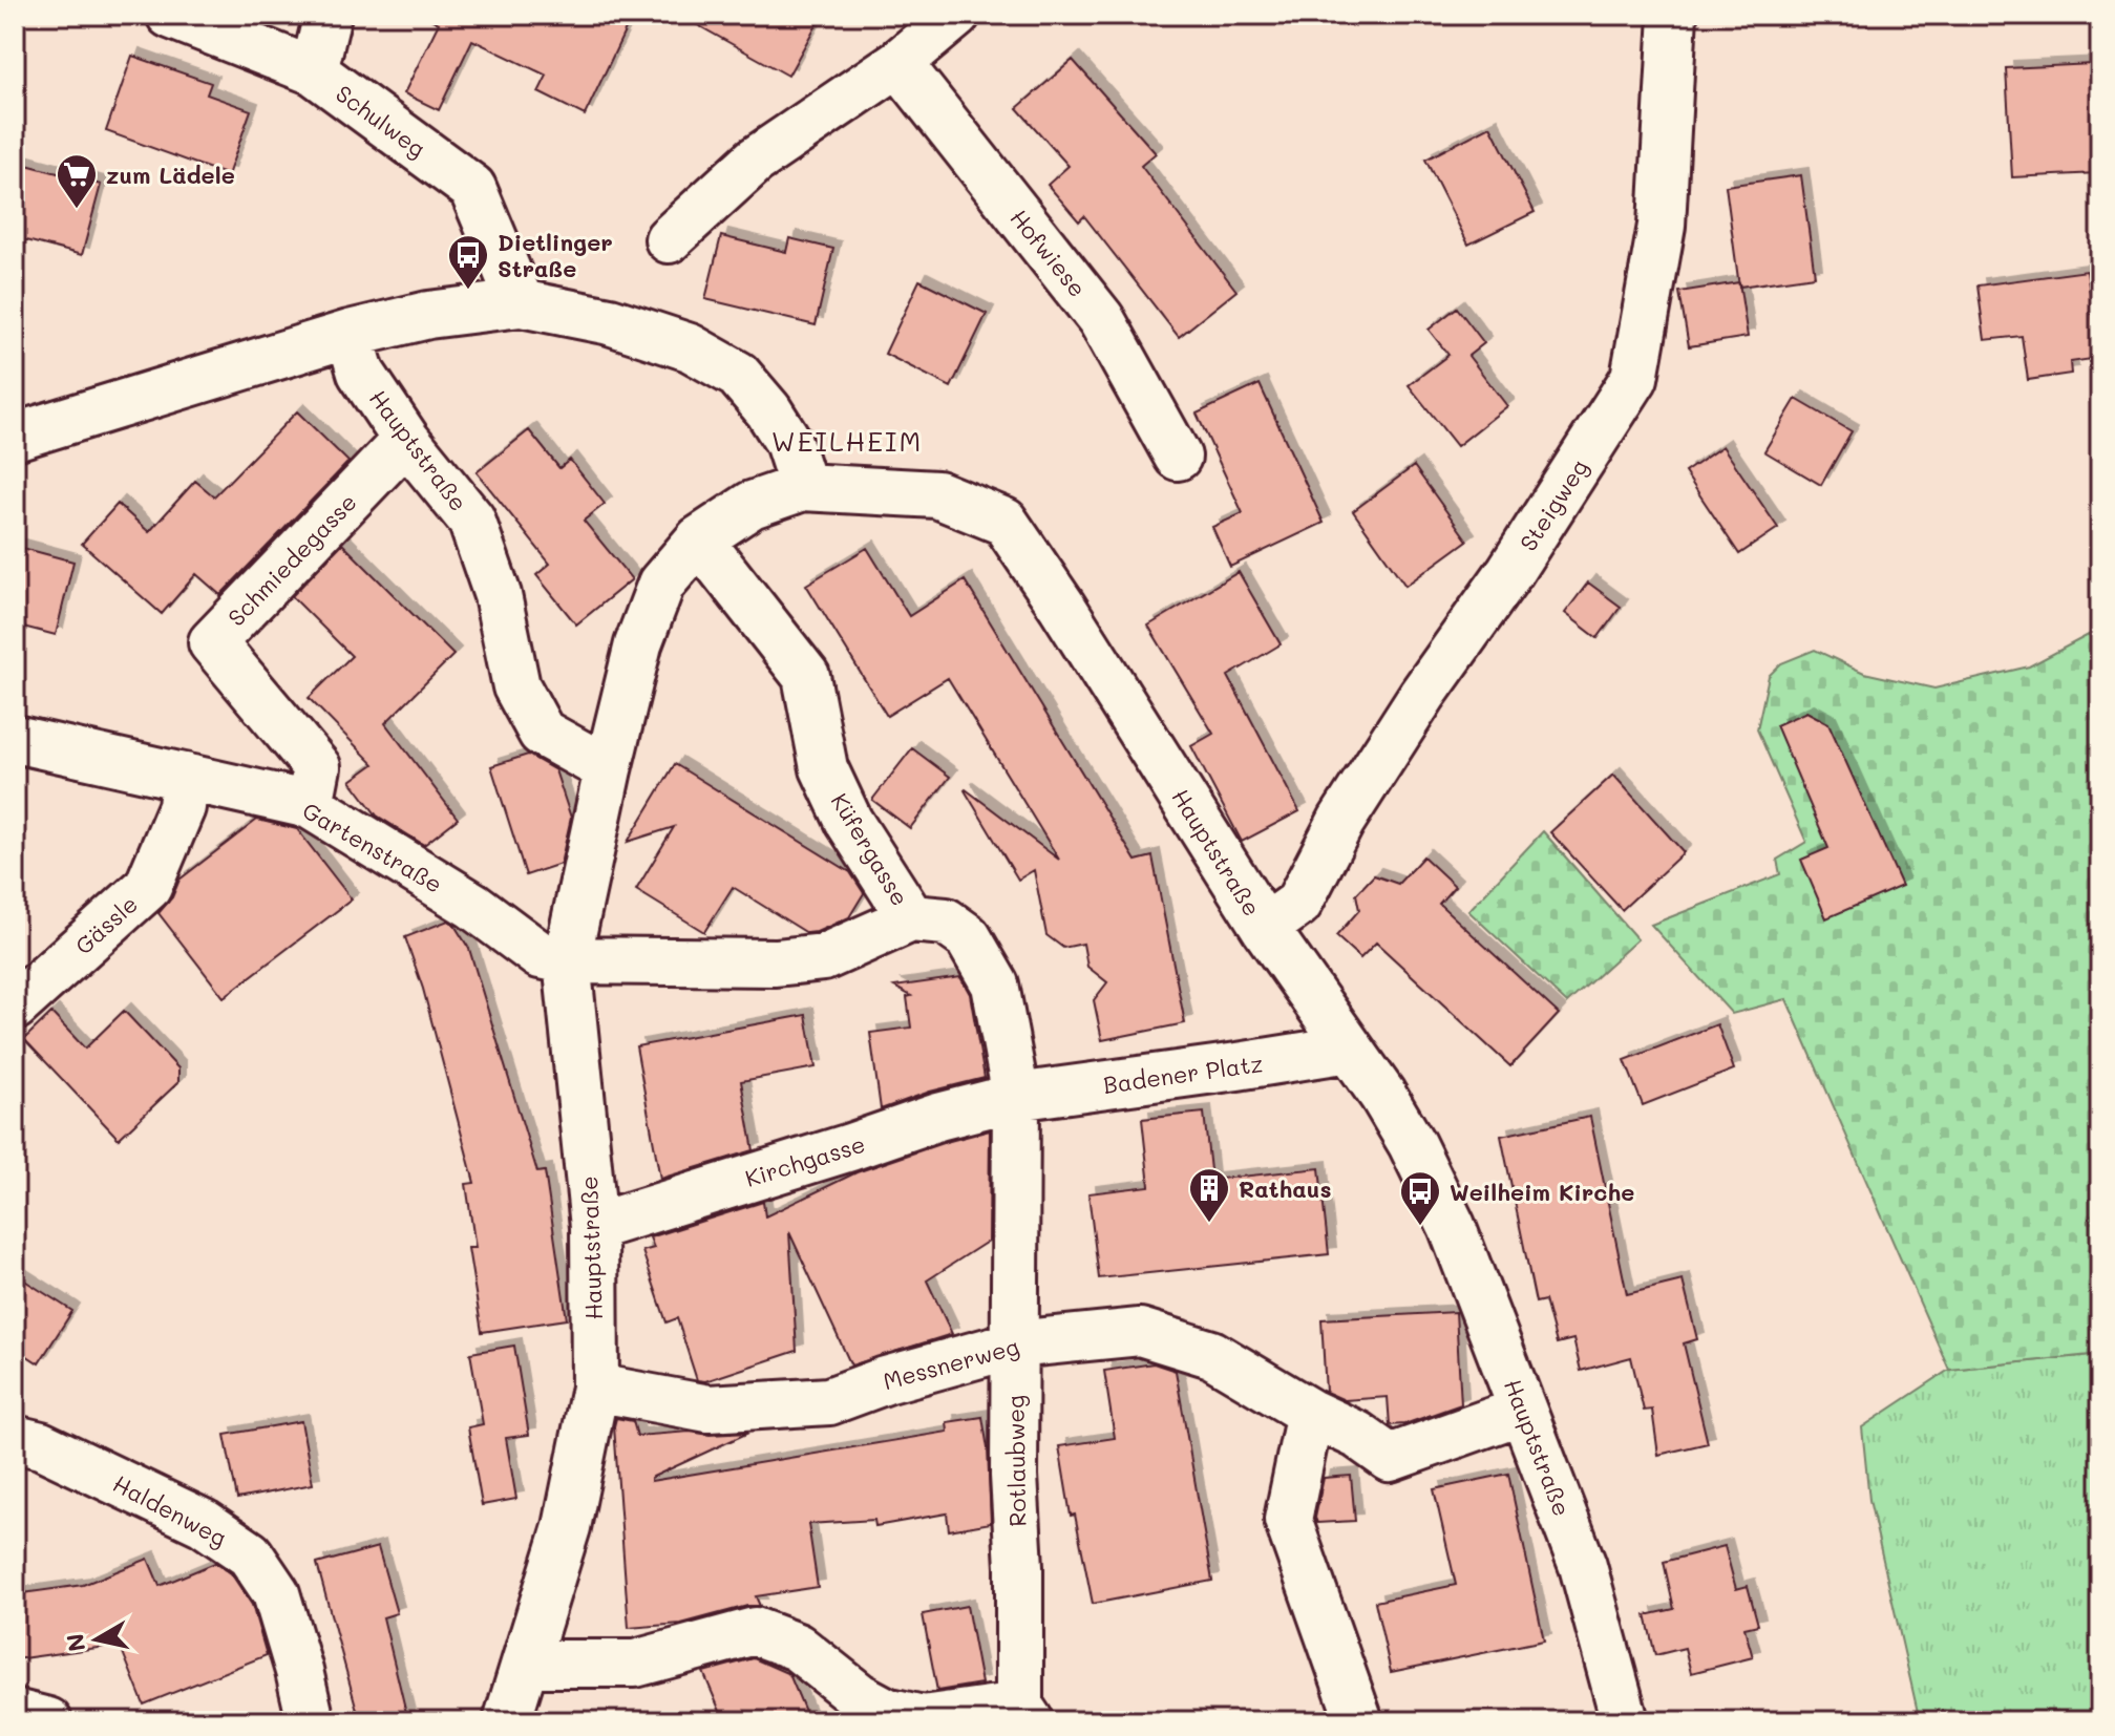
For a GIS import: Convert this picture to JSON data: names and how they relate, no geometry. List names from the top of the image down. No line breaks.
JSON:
{"streets":{"street":["Schulweg","Hofwiese","Hauptstraße","Steigweg","Schmiedegasse","Gartenstraße","Küfergasse","Gässle","Badener Platz","Kirchgasse","Messnerweg","Rotlaubweg","Haldenweg"]},"crossings":[["Hauptstraße","Steigweg"],["Hauptstraße","Schmiedegasse"],["Hauptstraße","Gartenstraße"],["Hauptstraße","Küfergasse"],["Hauptstraße","Badener Platz"],["Hauptstraße","Kirchgasse"],["Hauptstraße","Messnerweg"],["Schmiedegasse","Gartenstraße"],["Gartenstraße","Küfergasse"],["Gartenstraße","Gässle"],["Küfergasse","Badener Platz"],["Küfergasse","Kirchgasse"],["Küfergasse","Rotlaubweg"],["Badener Platz","Kirchgasse"],["Badener Platz","Rotlaubweg"],["Kirchgasse","Rotlaubweg"],["Messnerweg","Rotlaubweg"]],"districts":["WEILHEIM"],"places":{"supermarket":["zum Lädele"],"bus stop":["Dietlinger Straße","Weilheim Kirche"],"building":["Rathaus"]},"north":"left"}
